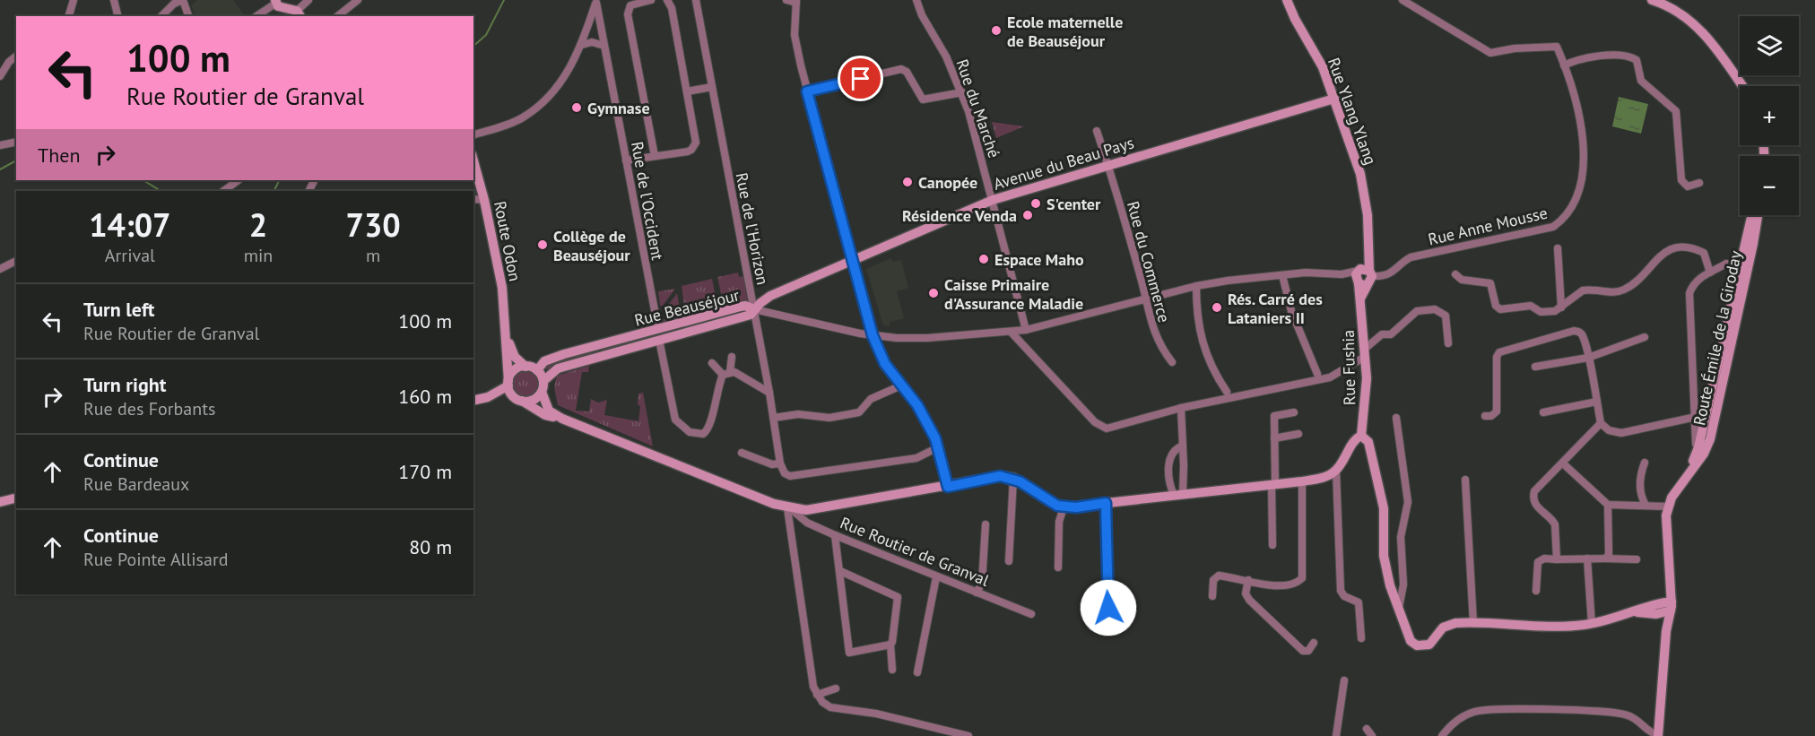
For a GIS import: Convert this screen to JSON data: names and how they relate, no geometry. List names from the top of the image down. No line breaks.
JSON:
{"streets":{"street":["Rue du Marché","Rue Ylang Ylang","Avenue du Beau Pays","Rue de l'Occident","Rue Anne Mousse","Rue de l'Horizon","Route Odon","Rue du Commerce","Rue Beauséjour","Route Émile de la Giroday","Rue Fushia","Rue Routier de Granval"]},"crossings":[["Rue du Marché","Avenue du Beau Pays"],["Rue Ylang Ylang","Avenue du Beau Pays"],["Rue Ylang Ylang","Rue Anne Mousse"],["Rue Ylang Ylang","Rue Fushia"],["Avenue du Beau Pays","Rue de l'Horizon"],["Avenue du Beau Pays","Rue du Commerce"],["Avenue du Beau Pays","Rue Beauséjour"],["Rue de l'Occident","Rue Beauséjour"],["Rue Anne Mousse","Rue Fushia"],["Rue de l'Horizon","Rue Beauséjour"],["Route Odon","Rue Beauséjour"],["Route Odon","Rue Routier de Granval"],["Rue Beauséjour","Rue Routier de Granval"]],"places":["Ecole maternelle de Beauséjour","Gymnase","Canopée","S'center","Résidence Venda","Collège de Beauséjour","Espace Maho","Caisse Primaire d'Assurance Maladie","Rés. Carré des Lataniers II"],"page":{"map_buttons":["+","−"],"turn":["100 m","Rue Routier de Granval"],"then":"Then","eta":["14:07","Arrival","2","min","730","m"],"list":[{"name":"Turn left","note":"Rue Routier de Granval","value":"100 m"},{"name":"Turn right","note":"Rue des Forbants","value":"160 m"},{"name":"Continue","note":"Rue Bardeaux","value":"170 m"},{"name":"Continue","note":"Rue Pointe Allisard","value":"80 m"}]}}
